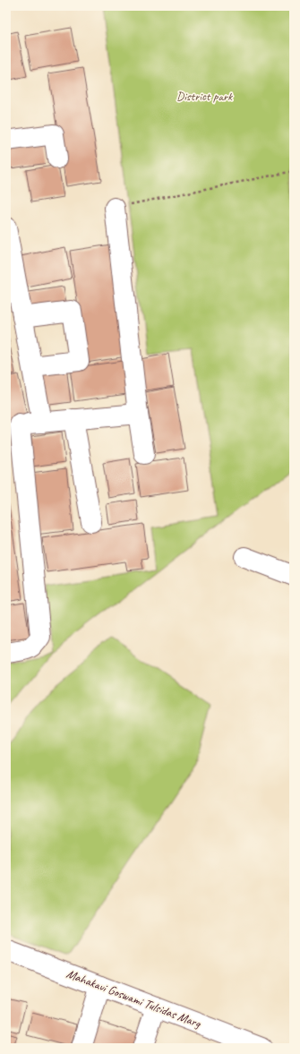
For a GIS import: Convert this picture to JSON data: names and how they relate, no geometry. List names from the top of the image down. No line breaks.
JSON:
{"streets":{"street":["Mahakavi Goswami Tulsidas Marg"]},"parks":["District park"]}
